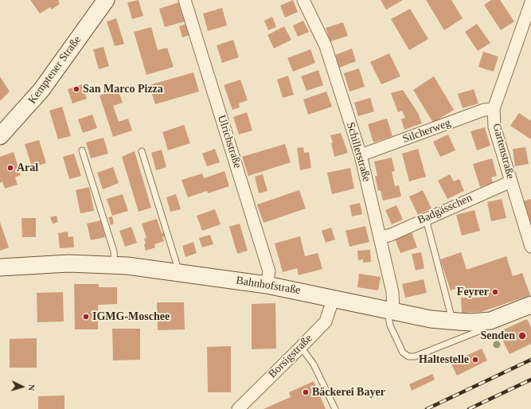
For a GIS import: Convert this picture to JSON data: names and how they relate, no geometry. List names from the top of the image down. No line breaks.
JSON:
{"streets":{"street":["Kemptener Straße","Silcherweg","Ulrichstraße","Gartenstraße","Schillerstraße","Badgässchen","Bahnhofstraße","Borsigstraße"]},"crossings":[["Silcherweg","Gartenstraße"],["Silcherweg","Schillerstraße"],["Ulrichstraße","Bahnhofstraße"],["Gartenstraße","Badgässchen"],["Schillerstraße","Badgässchen"],["Schillerstraße","Bahnhofstraße"],["Bahnhofstraße","Borsigstraße"]],"places":["San Marco Pizza","Aral","Feyrer","IGMG-Moschee","Senden","Haltestelle","Bäckerei Bayer"],"north":"right"}
